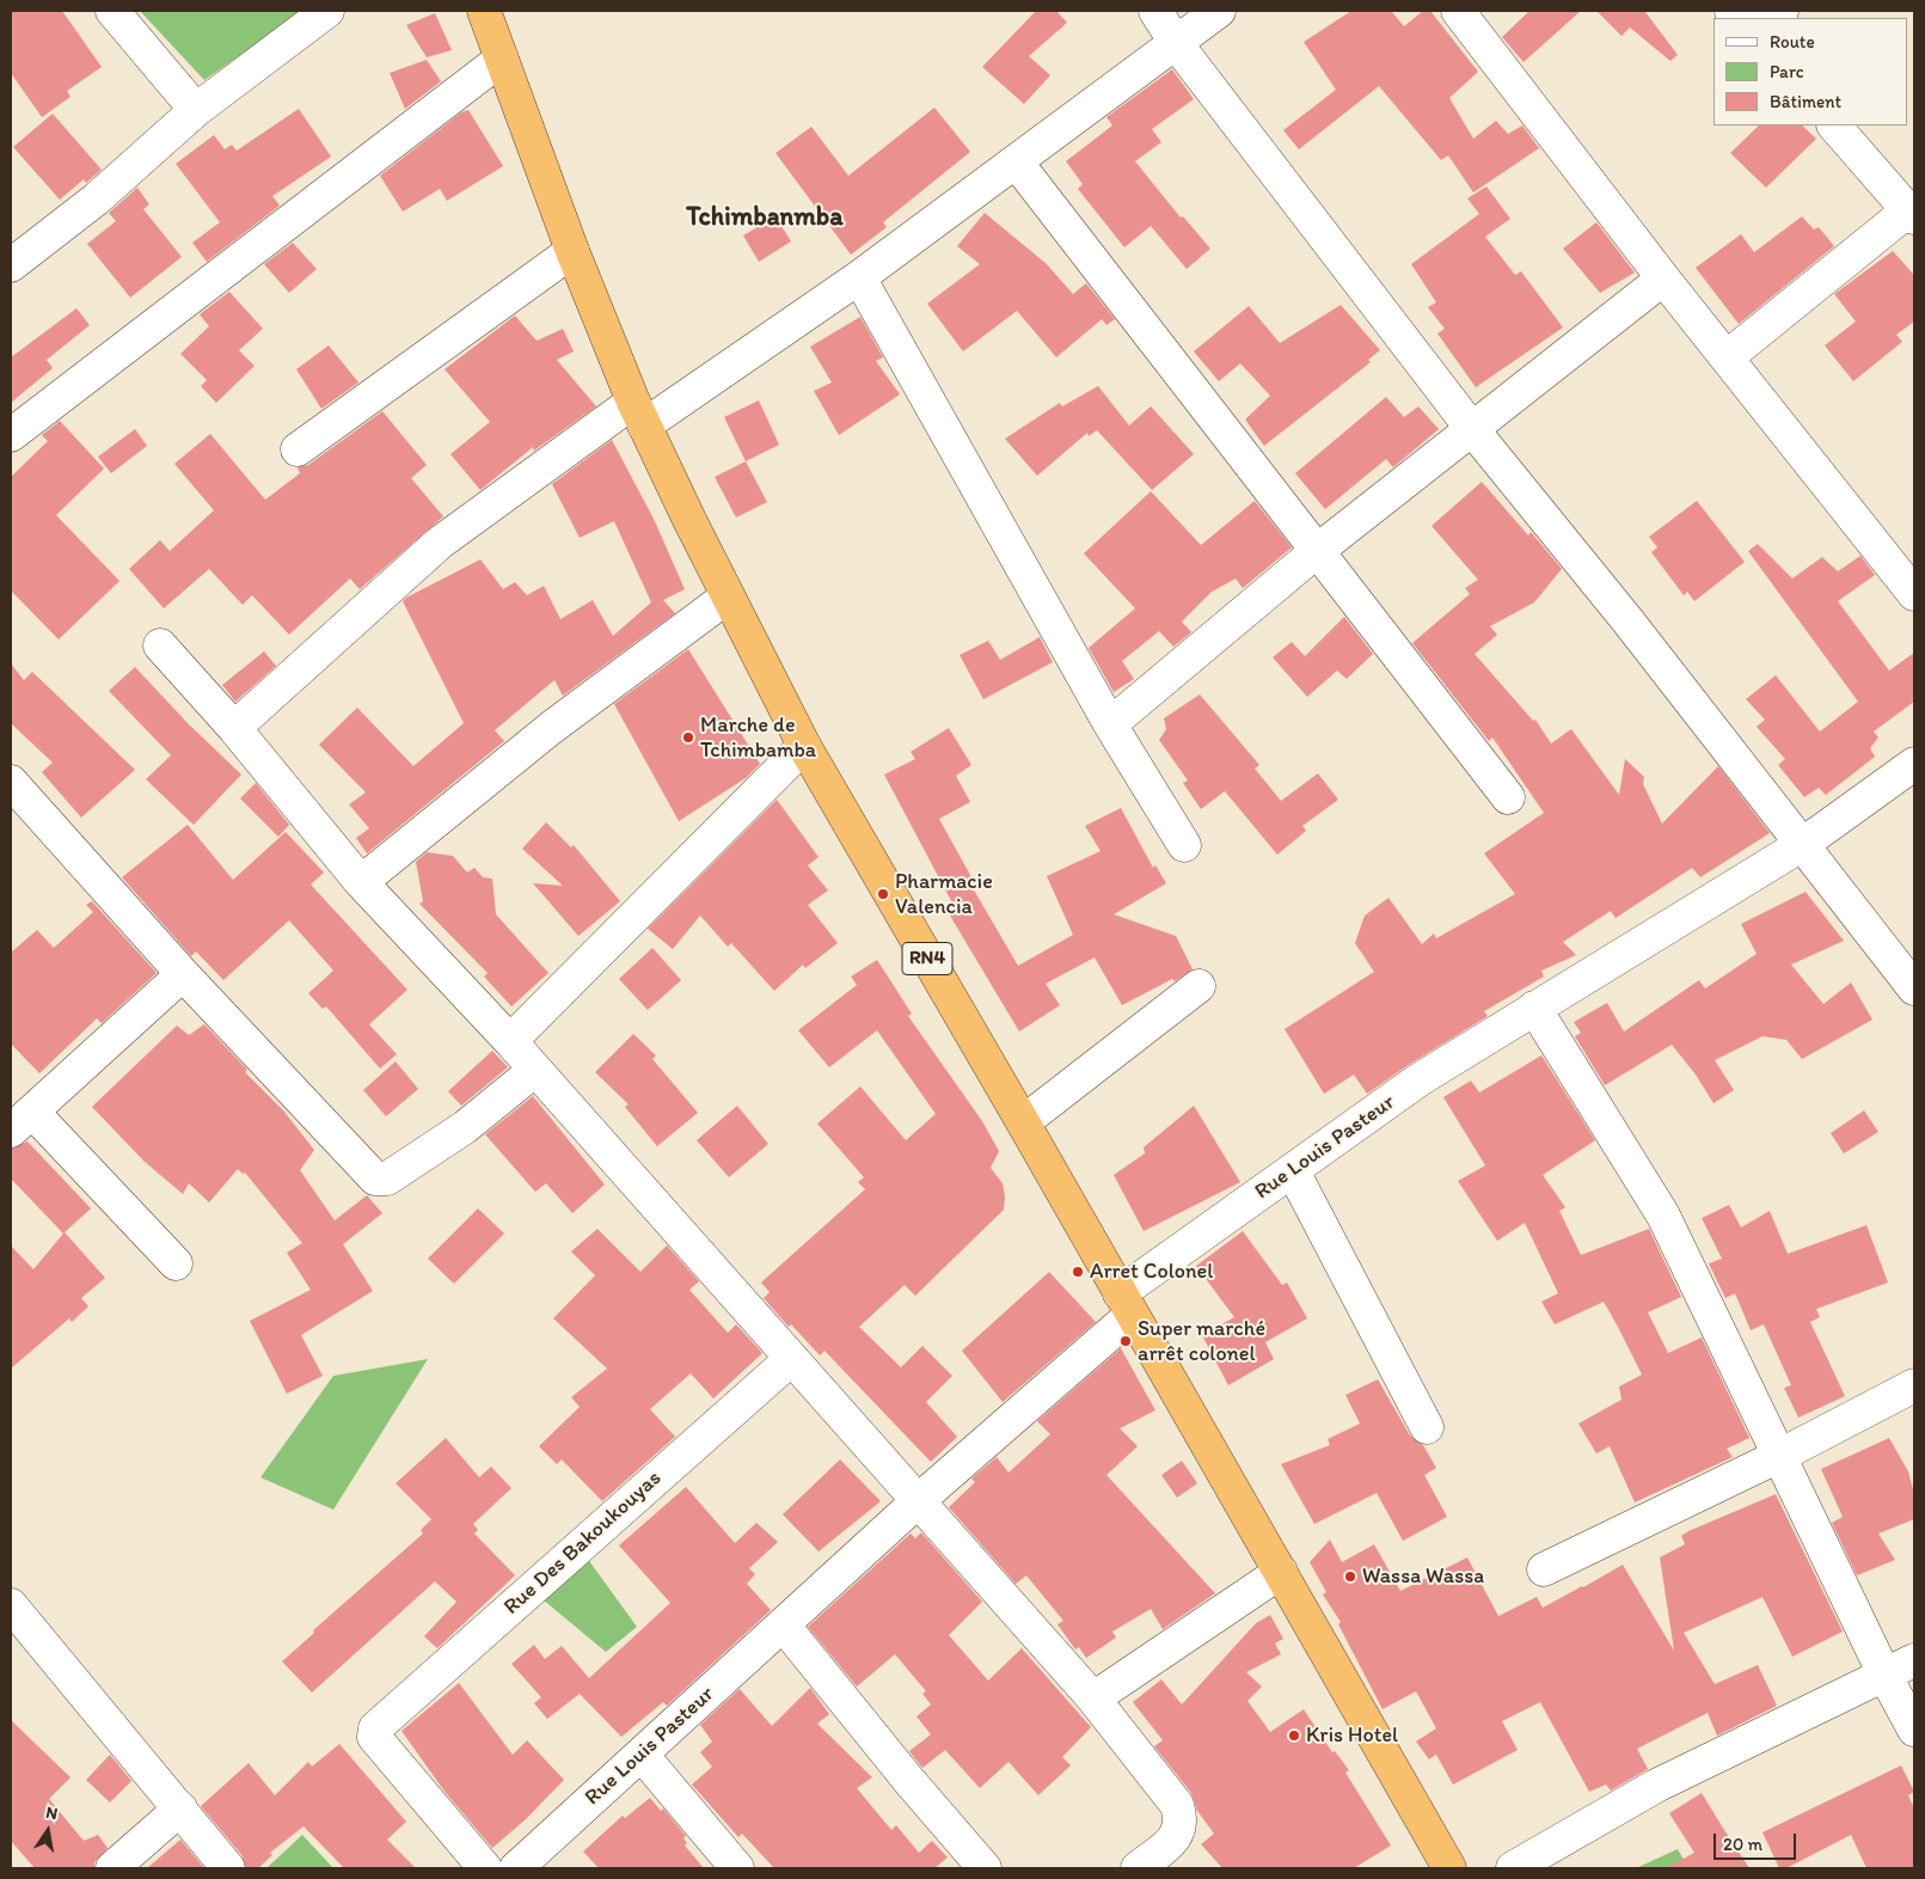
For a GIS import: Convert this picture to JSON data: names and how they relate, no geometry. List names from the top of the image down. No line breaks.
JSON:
{"streets":{"highway":["RN4"],"street":["Rue Louis Pasteur","Rue Des Bakoukouyas"]},"crossings":[["RN4","Rue Louis Pasteur"]],"districts":["Tchimbanmba"],"places":["Marche de Tchimbamba","Pharmacie Valencia","Arret Colonel","Super marché arrêt colonel","Wassa Wassa","Kris Hotel"],"legend":["Route","Parc","Bâtiment"],"scale_bar":"20 m","north":"top"}
